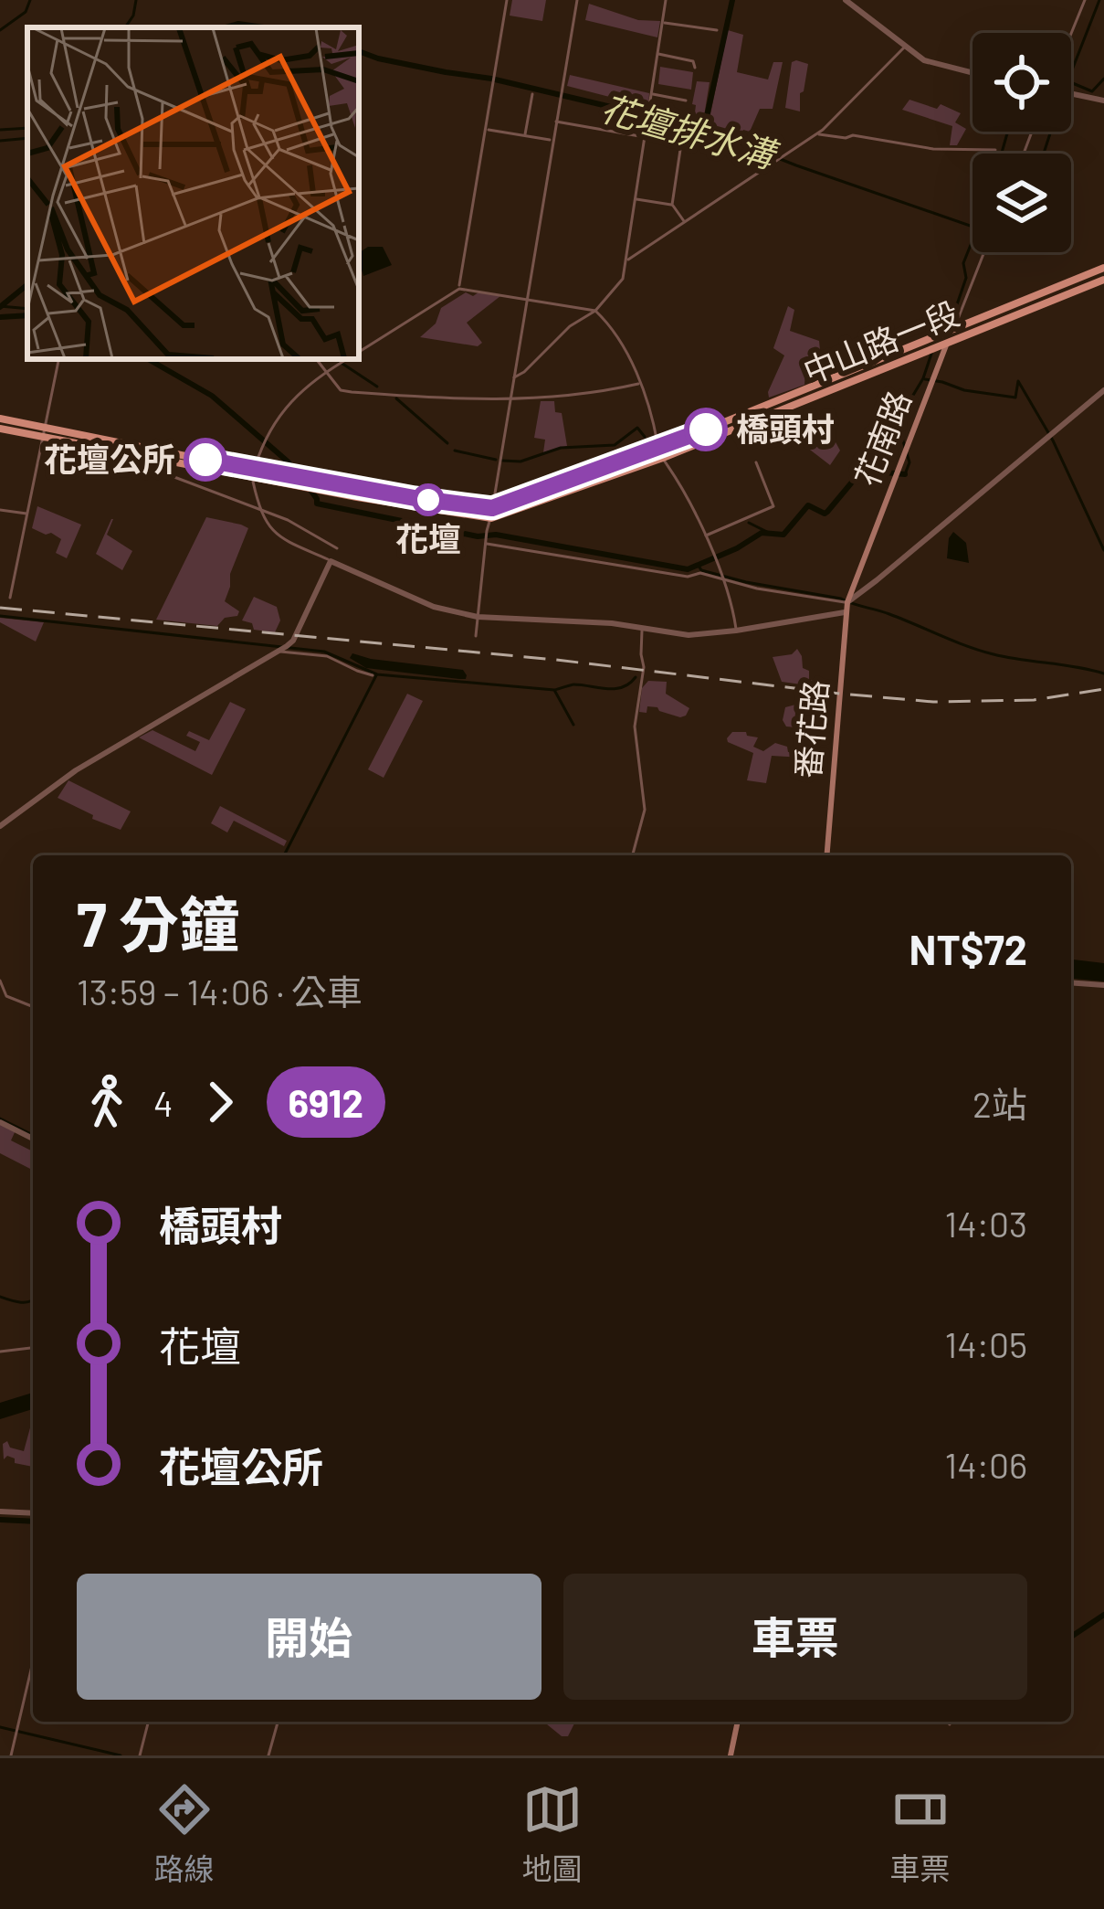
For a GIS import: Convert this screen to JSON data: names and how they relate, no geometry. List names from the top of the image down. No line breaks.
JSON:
{"streets":{"main road":["中山路一段","花南路","番花路"]},"crossings":[["中山路一段","花南路"],["花南路","番花路"]],"water":["花壇排水溝"],"places":["橋頭村","花壇公所","花壇"],"lines":["bus line 6912"],"page":{"heading":["7 分鐘","13:59 – 14:06 · 公車","NT$72"],"legs":["4","6912","2站"],"list":[{"name":"橋頭村","value":"14:03"},{"name":"花壇","value":"14:05"},{"name":"花壇公所","value":"14:06"}],"buttons":["開始","車票"],"tabs":["路線","地圖","車票"]}}
